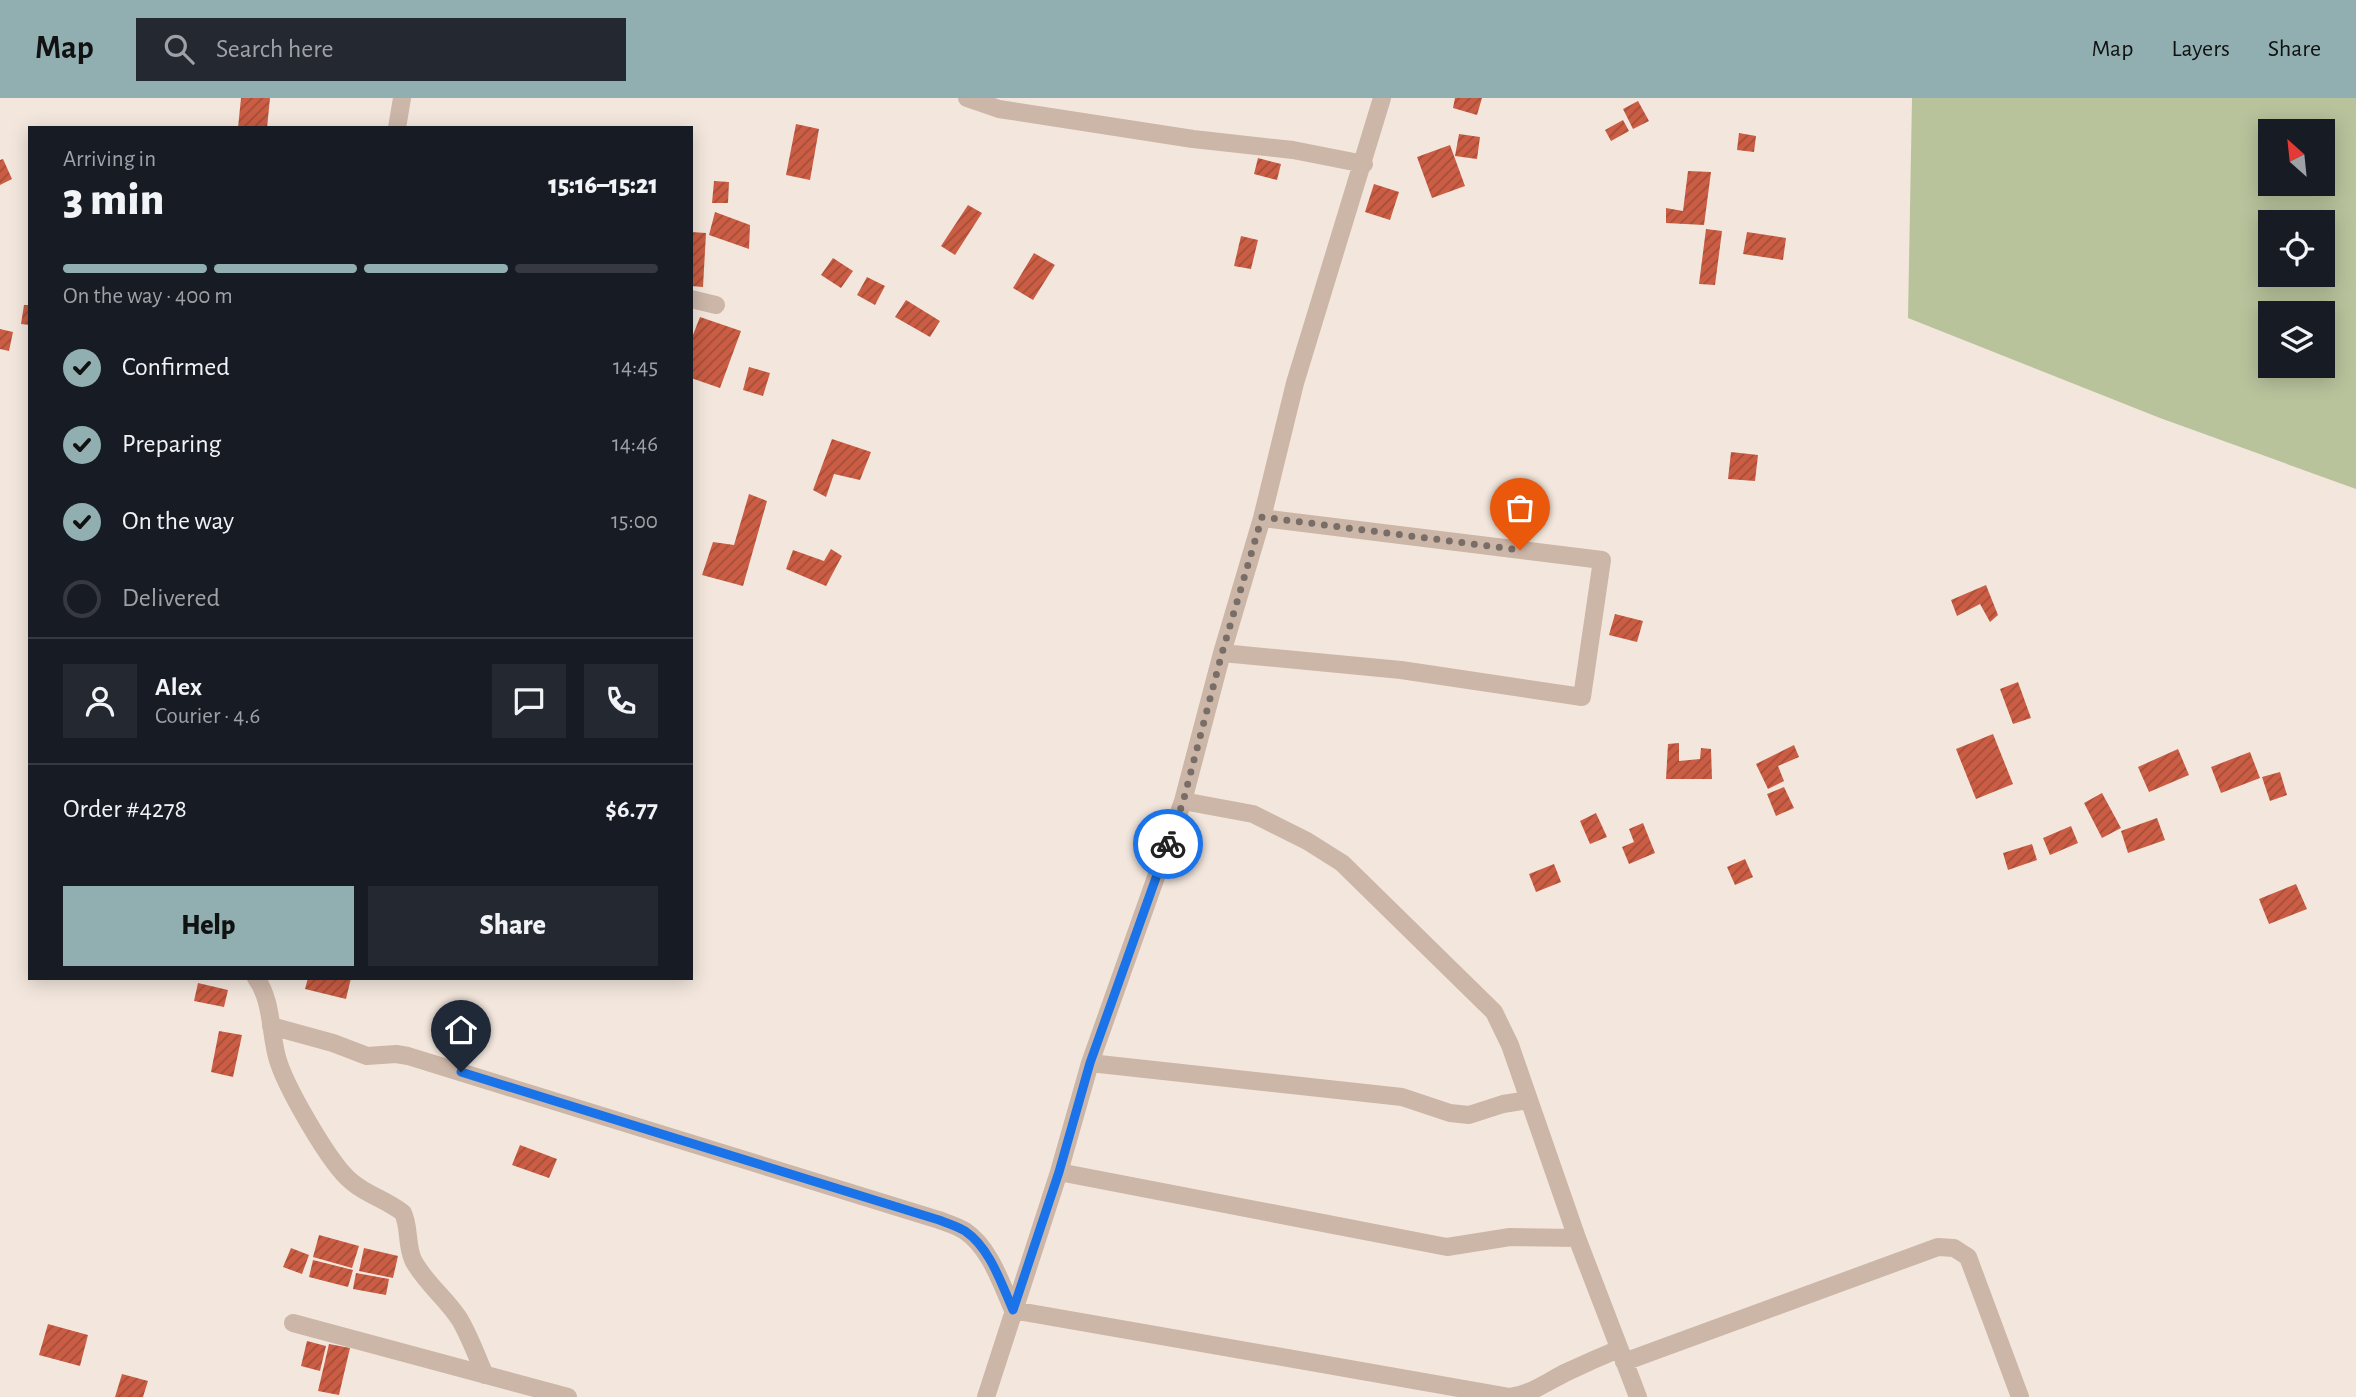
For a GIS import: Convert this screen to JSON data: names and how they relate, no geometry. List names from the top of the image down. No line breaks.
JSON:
{"north":"top left","page":{"header":"Map","search":"Search here","nav":["Map","Layers","Share"],"heading":["3 min","Arriving in","15:16–15:21"],"panel":["Alex","Courier · 4.6","Order #4278","$6.77"],"bar":"On the way · 400 m","list":[["Confirmed","14:45"],["Preparing","14:46"],["On the way","15:00"],"Delivered"],"buttons":["Help","Share"]}}
